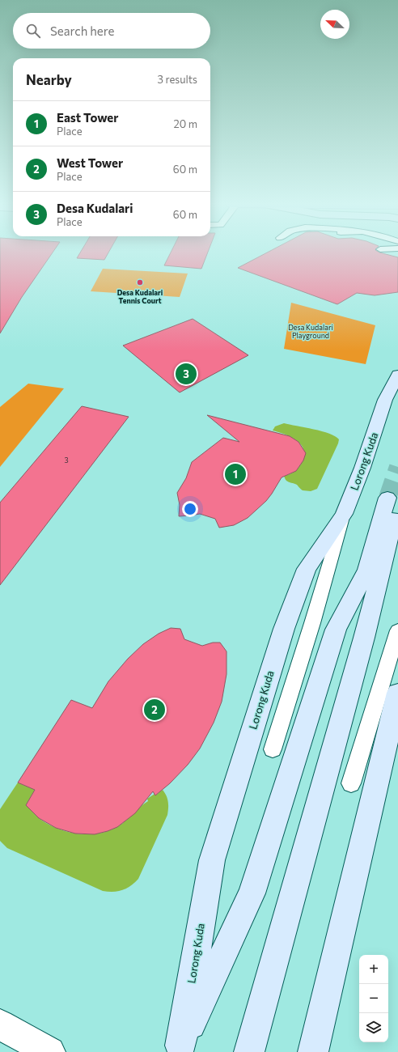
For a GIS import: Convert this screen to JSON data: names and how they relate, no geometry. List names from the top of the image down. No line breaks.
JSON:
{"streets":{"street":["Lorong Kuda"]},"parks":["Desa Kudalari Playground"],"places":["Desa Kudalari Tennis Court"],"house_numbers":["3"],"north":"top left","page":{"search":"Search here","heading":["Nearby","3 results"],"list":[{"mark":"1","name":"East Tower","note":"Place","value":"20 m"},{"mark":"2","name":"West Tower","note":"Place","value":"60 m"},{"mark":"3","name":"Desa Kudalari","note":"Place","value":"60 m"}],"pins":["3","1","2"],"map_buttons":["+","−"]}}
